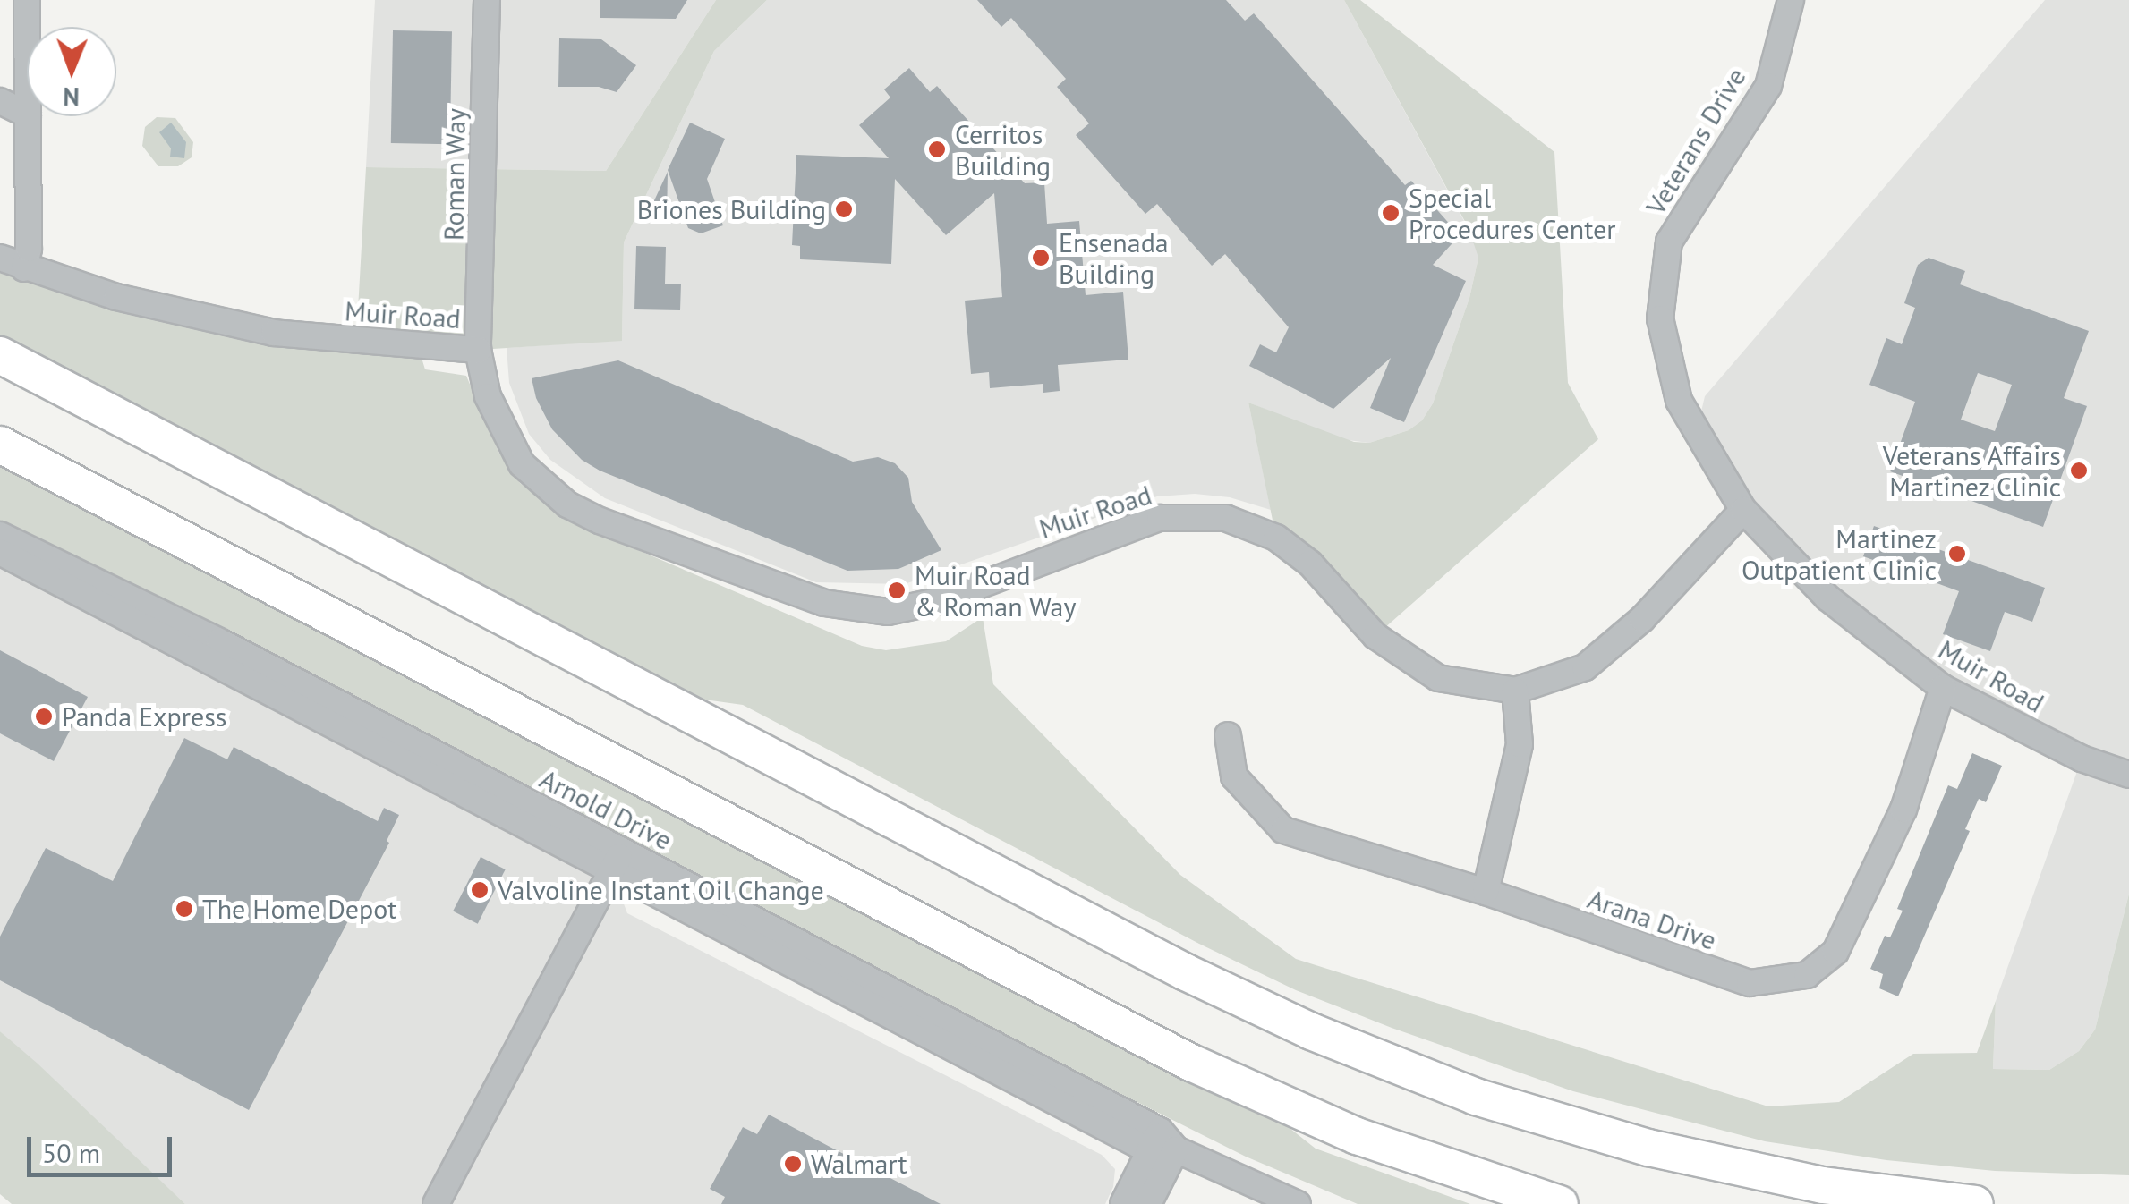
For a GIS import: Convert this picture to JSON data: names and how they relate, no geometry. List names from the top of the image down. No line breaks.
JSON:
{"streets":{"street":["Veterans Drive","Roman Way","Muir Road","Arnold Drive","Arana Drive"]},"crossings":[["Veterans Drive","Muir Road"],["Roman Way","Muir Road"],["Muir Road","Arana Drive"]],"places":["Cerritos Building","Briones Building","Special Procedures Center","Ensenada Building","Veterans Affairs Martinez Clinic","Martinez Outpatient Clinic","Muir Road & Roman Way","Panda Express","Valvoline Instant Oil Change","The Home Depot","Walmart"],"scale_bar":"50 m","north":"bottom"}
